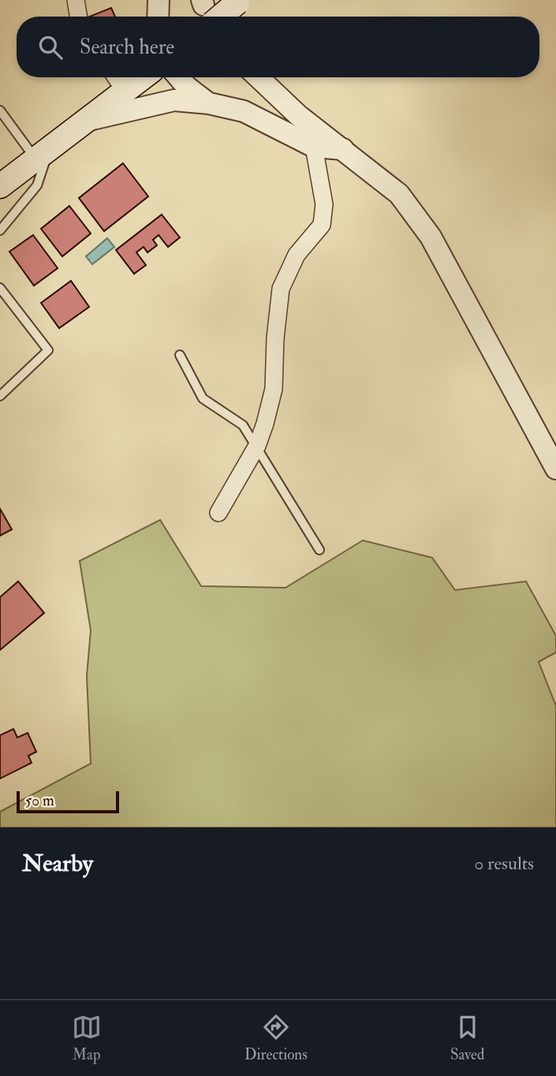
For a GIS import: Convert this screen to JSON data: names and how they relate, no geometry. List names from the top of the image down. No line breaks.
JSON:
{"scale_bar":"50 m","page":{"search":"Search here","scale":"50 m","heading":["Nearby","0 results"],"nav":["Map","Directions","Saved"]}}
